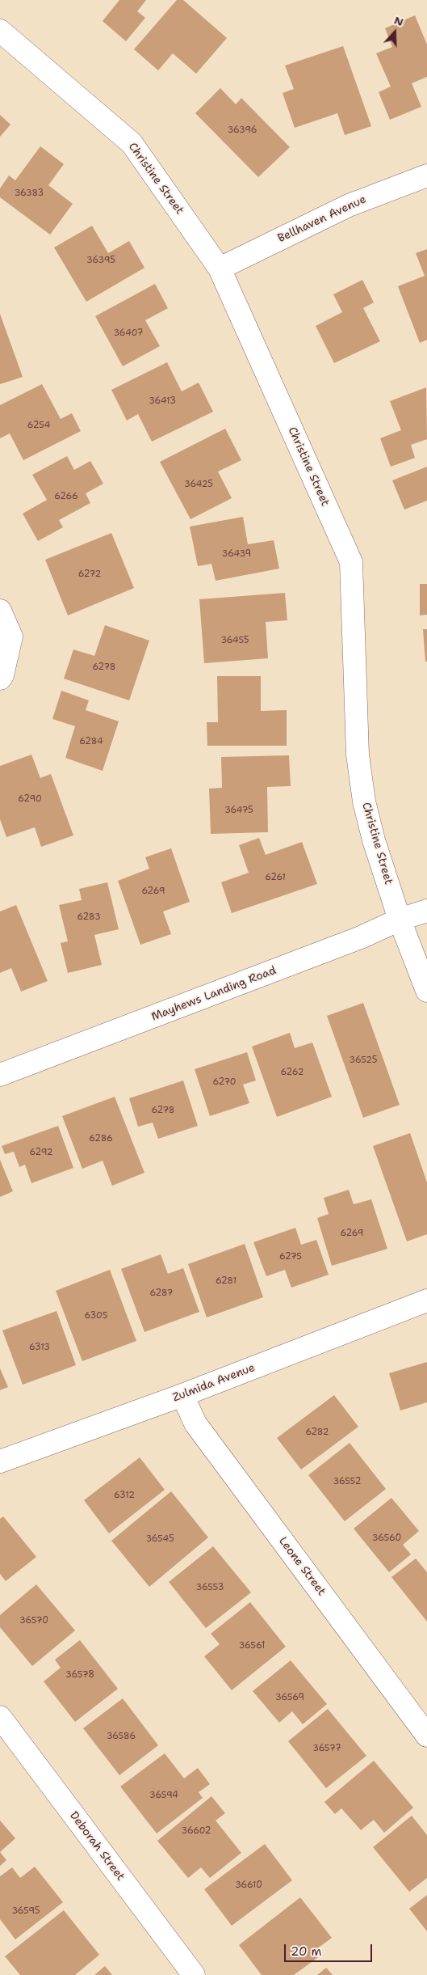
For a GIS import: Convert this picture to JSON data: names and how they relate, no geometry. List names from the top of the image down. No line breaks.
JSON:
{"streets":{"street":["Christine Street","Bellhaven Avenue","Mayhews Landing Road","Zulmida Avenue","Leone Street","Deborah Street"]},"crossings":[["Christine Street","Bellhaven Avenue"],["Christine Street","Mayhews Landing Road"],["Zulmida Avenue","Leone Street"]],"house_numbers":["36396","36383","36395","36407","36413","6254","36425","6266","36439","6272","36455","6278","6284","6290","36475","6261","6269","6283","36525","6262","6270","6278","6286","6292","6269","6275","6281","6287","6305","6313","6282","36552","6312","36560","36545","36553","36570","36561","36578","36569","36586","36577","36594","36602","36610","36595"],"scale_bar":"20 m","north":"top"}
